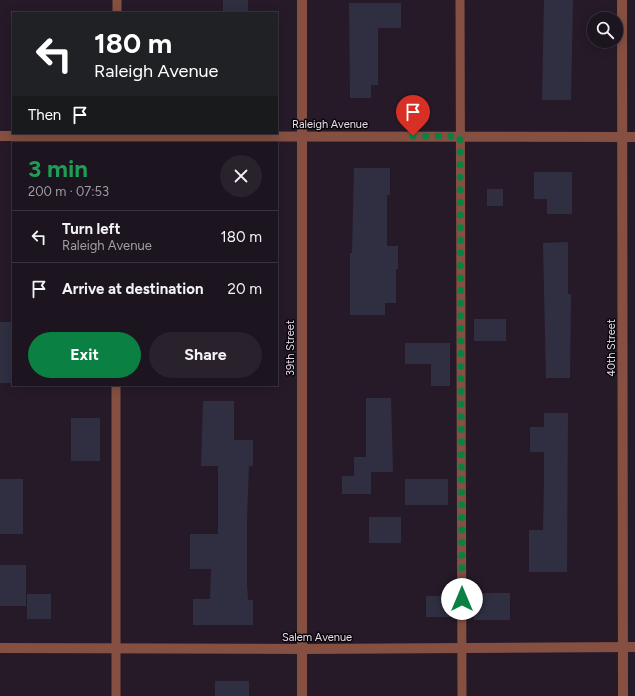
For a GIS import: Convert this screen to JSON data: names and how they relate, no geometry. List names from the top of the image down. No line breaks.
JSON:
{"streets":{"street":["Raleigh Avenue","39th Street","40th Street","Salem Avenue"]},"crossings":[["Raleigh Avenue","39th Street"],["Raleigh Avenue","40th Street"],["39th Street","Salem Avenue"],["40th Street","Salem Avenue"]],"page":{"turn":["180 m","Raleigh Avenue"],"then":"Then","heading":["3 min","200 m · 07:53"],"list":[{"name":"Turn left","note":"Raleigh Avenue","value":"180 m"},{"name":"Arrive at destination","value":"20 m"}],"buttons":["Exit","Share"]}}
